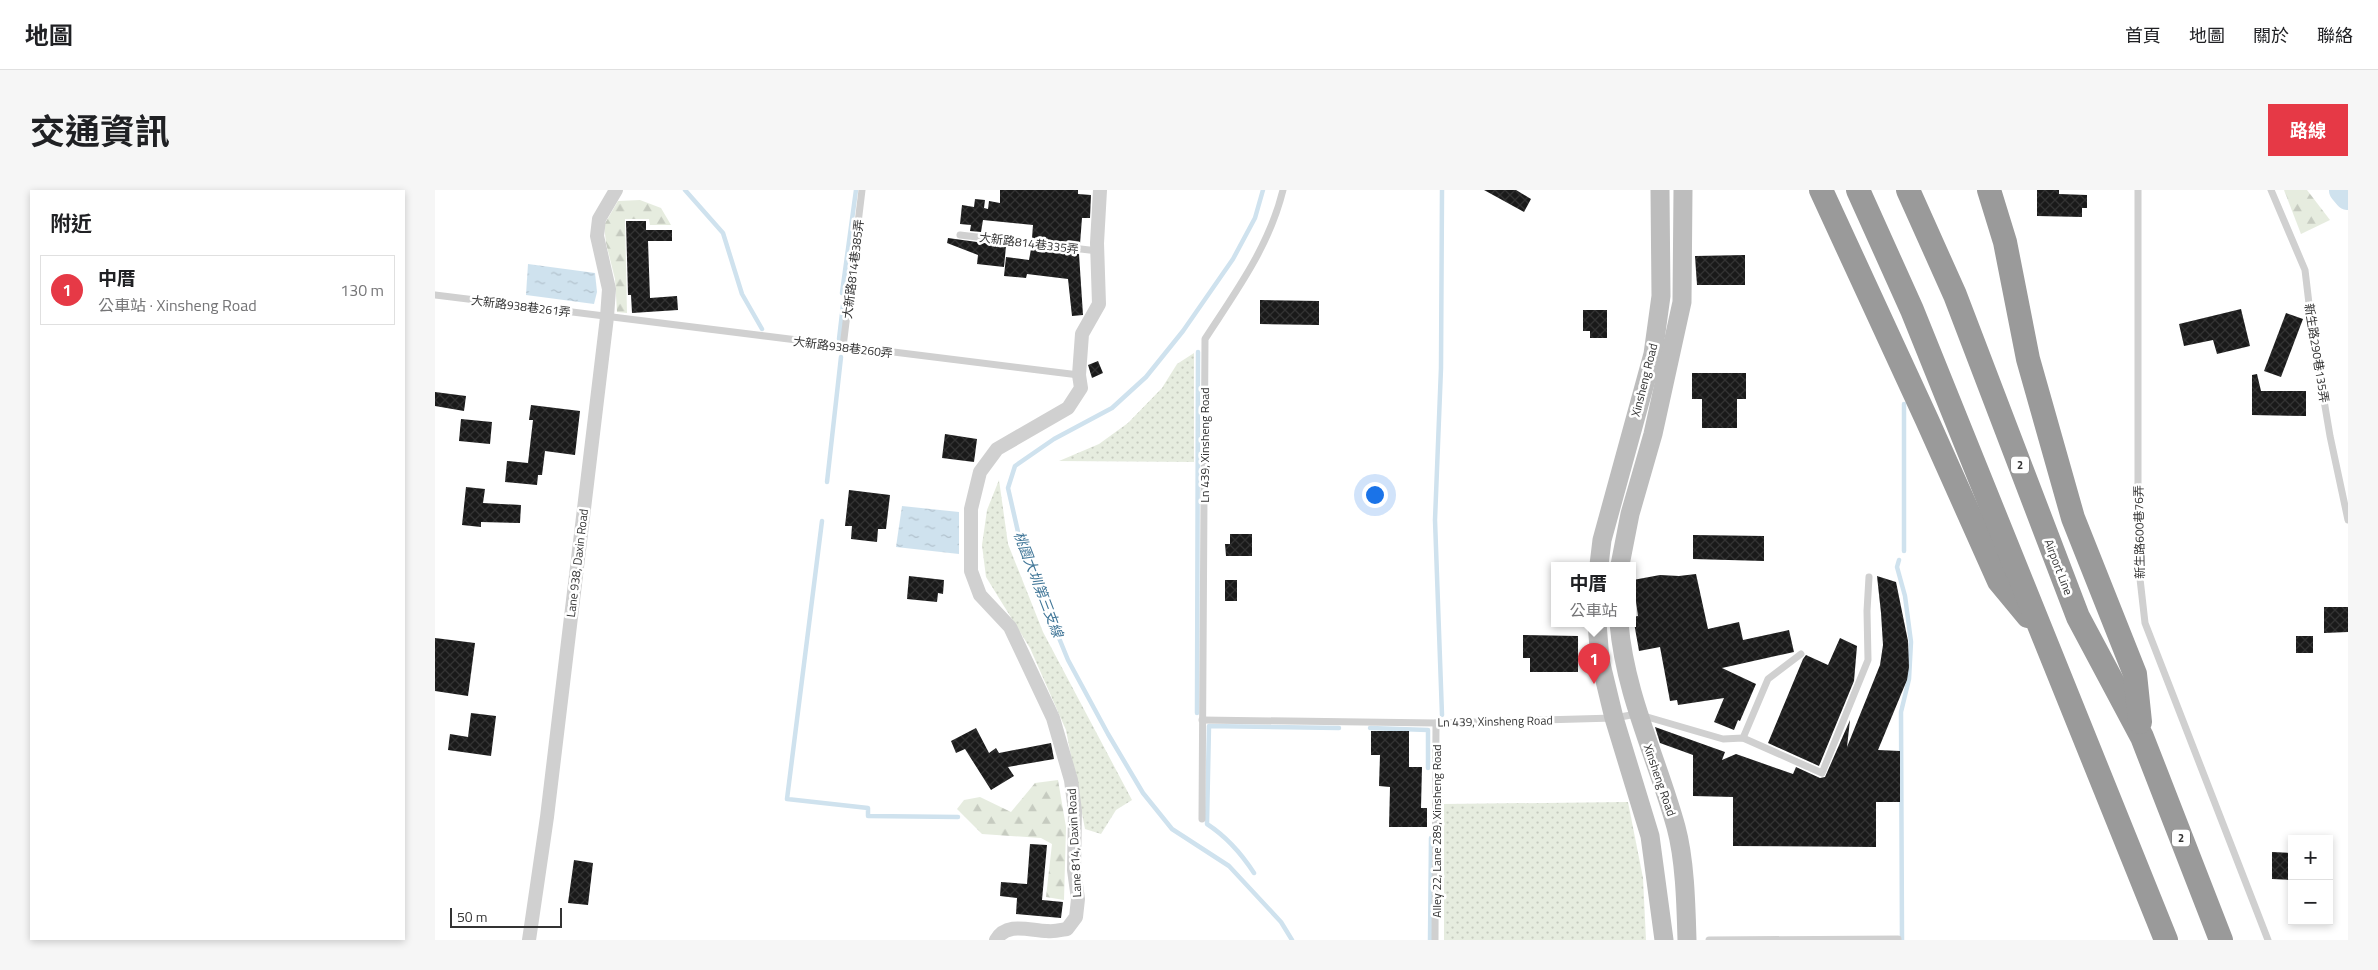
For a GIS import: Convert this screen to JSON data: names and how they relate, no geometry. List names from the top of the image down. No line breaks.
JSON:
{"streets":{"highway":["2","Airport Line"],"main road":["Xinsheng Road"],"street":["Lane 938, Daxin Road","Lane 814, Daxin Road"],"lane":["大新路814巷335弄","大新路814巷385弄","大新路938巷261弄","大新路938巷260弄","新生路290巷135弄","Ln 439, Xinsheng Road","新生路600巷76弄","Alley 22, Lane 289, Xinsheng Road"]},"crossings":[["大新路814巷335弄","Lane 814, Daxin Road"],["大新路814巷385弄","大新路938巷260弄"],["大新路938巷261弄","大新路938巷260弄"],["大新路938巷261弄","Lane 938, Daxin Road"],["大新路938巷260弄","Lane 938, Daxin Road"],["大新路938巷260弄","Lane 814, Daxin Road"],["Xinsheng Road","Ln 439, Xinsheng Road"],["Ln 439, Xinsheng Road","Alley 22, Lane 289, Xinsheng Road"]],"water":["桃園大圳第三支線"],"scale_bar":"50 m","page":{"header":"地圖","nav":["首頁","地圖","關於","聯絡"],"title":"交通資訊","buttons":"路線","heading":"附近","list":[{"mark":"1","name":"中厝","note":"公車站 · Xinsheng Road","value":"130 m"}],"popup":["中厝","公車站"],"pins":"1","map_buttons":["+","−"],"scale":"50 m"}}
